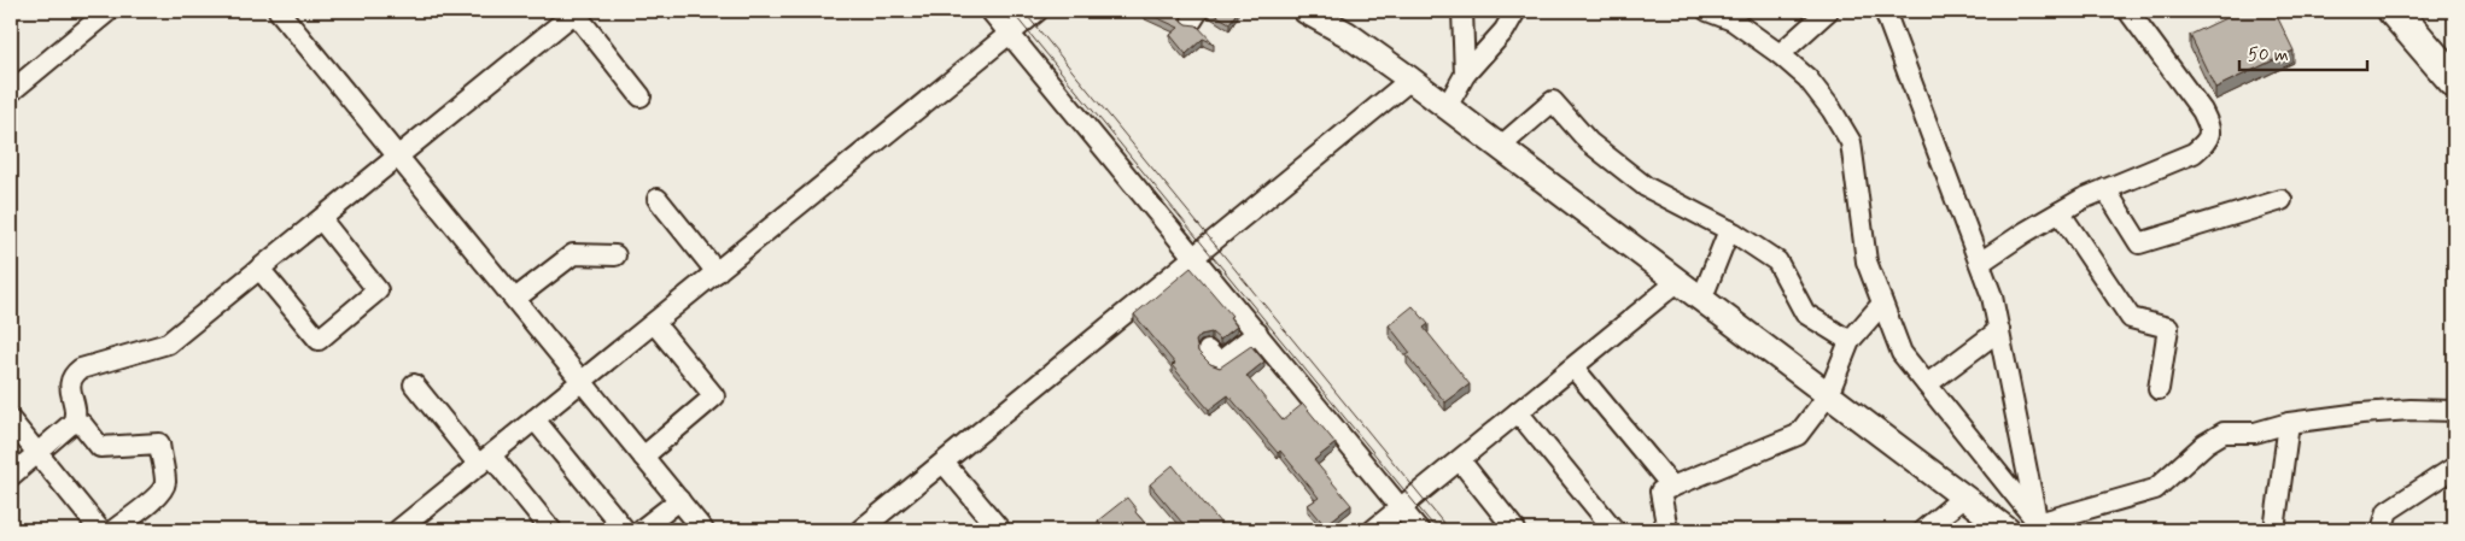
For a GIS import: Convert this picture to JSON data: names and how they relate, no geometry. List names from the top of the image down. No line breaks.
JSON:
{"scale_bar":"50 m"}
